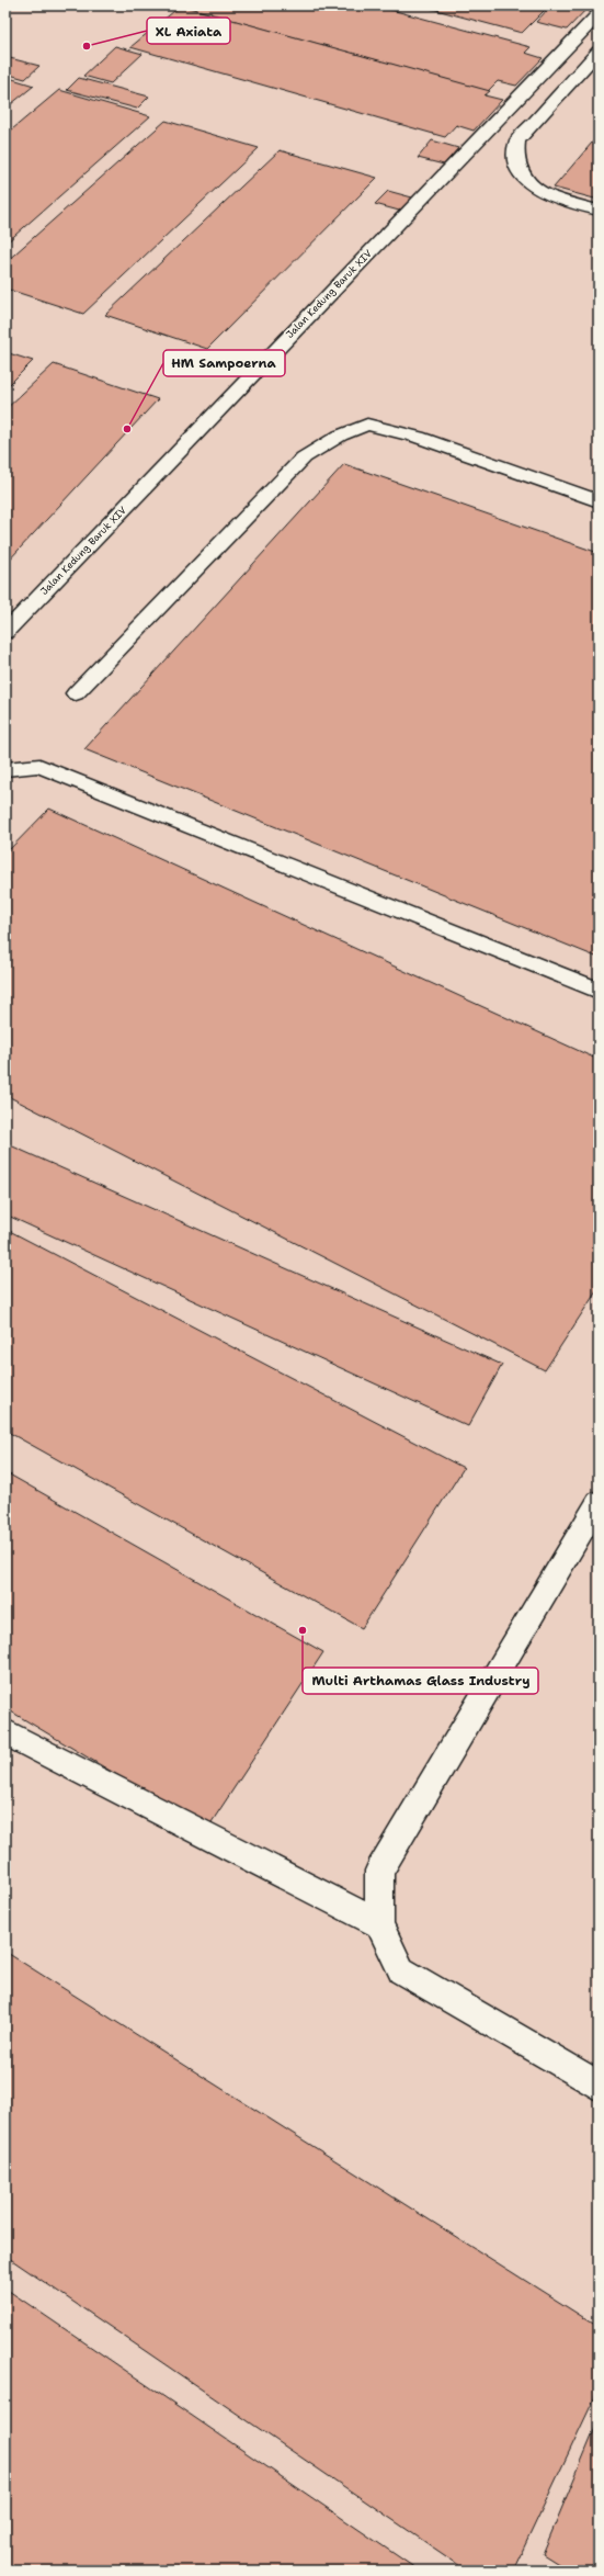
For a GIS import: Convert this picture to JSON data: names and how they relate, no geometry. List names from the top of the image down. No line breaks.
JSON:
{"streets":{"lane":["Jalan Kedung Baruk XIV"]},"places":["XL Axiata","HM Sampoerna","Multi Arthamas Glass Industry"]}
